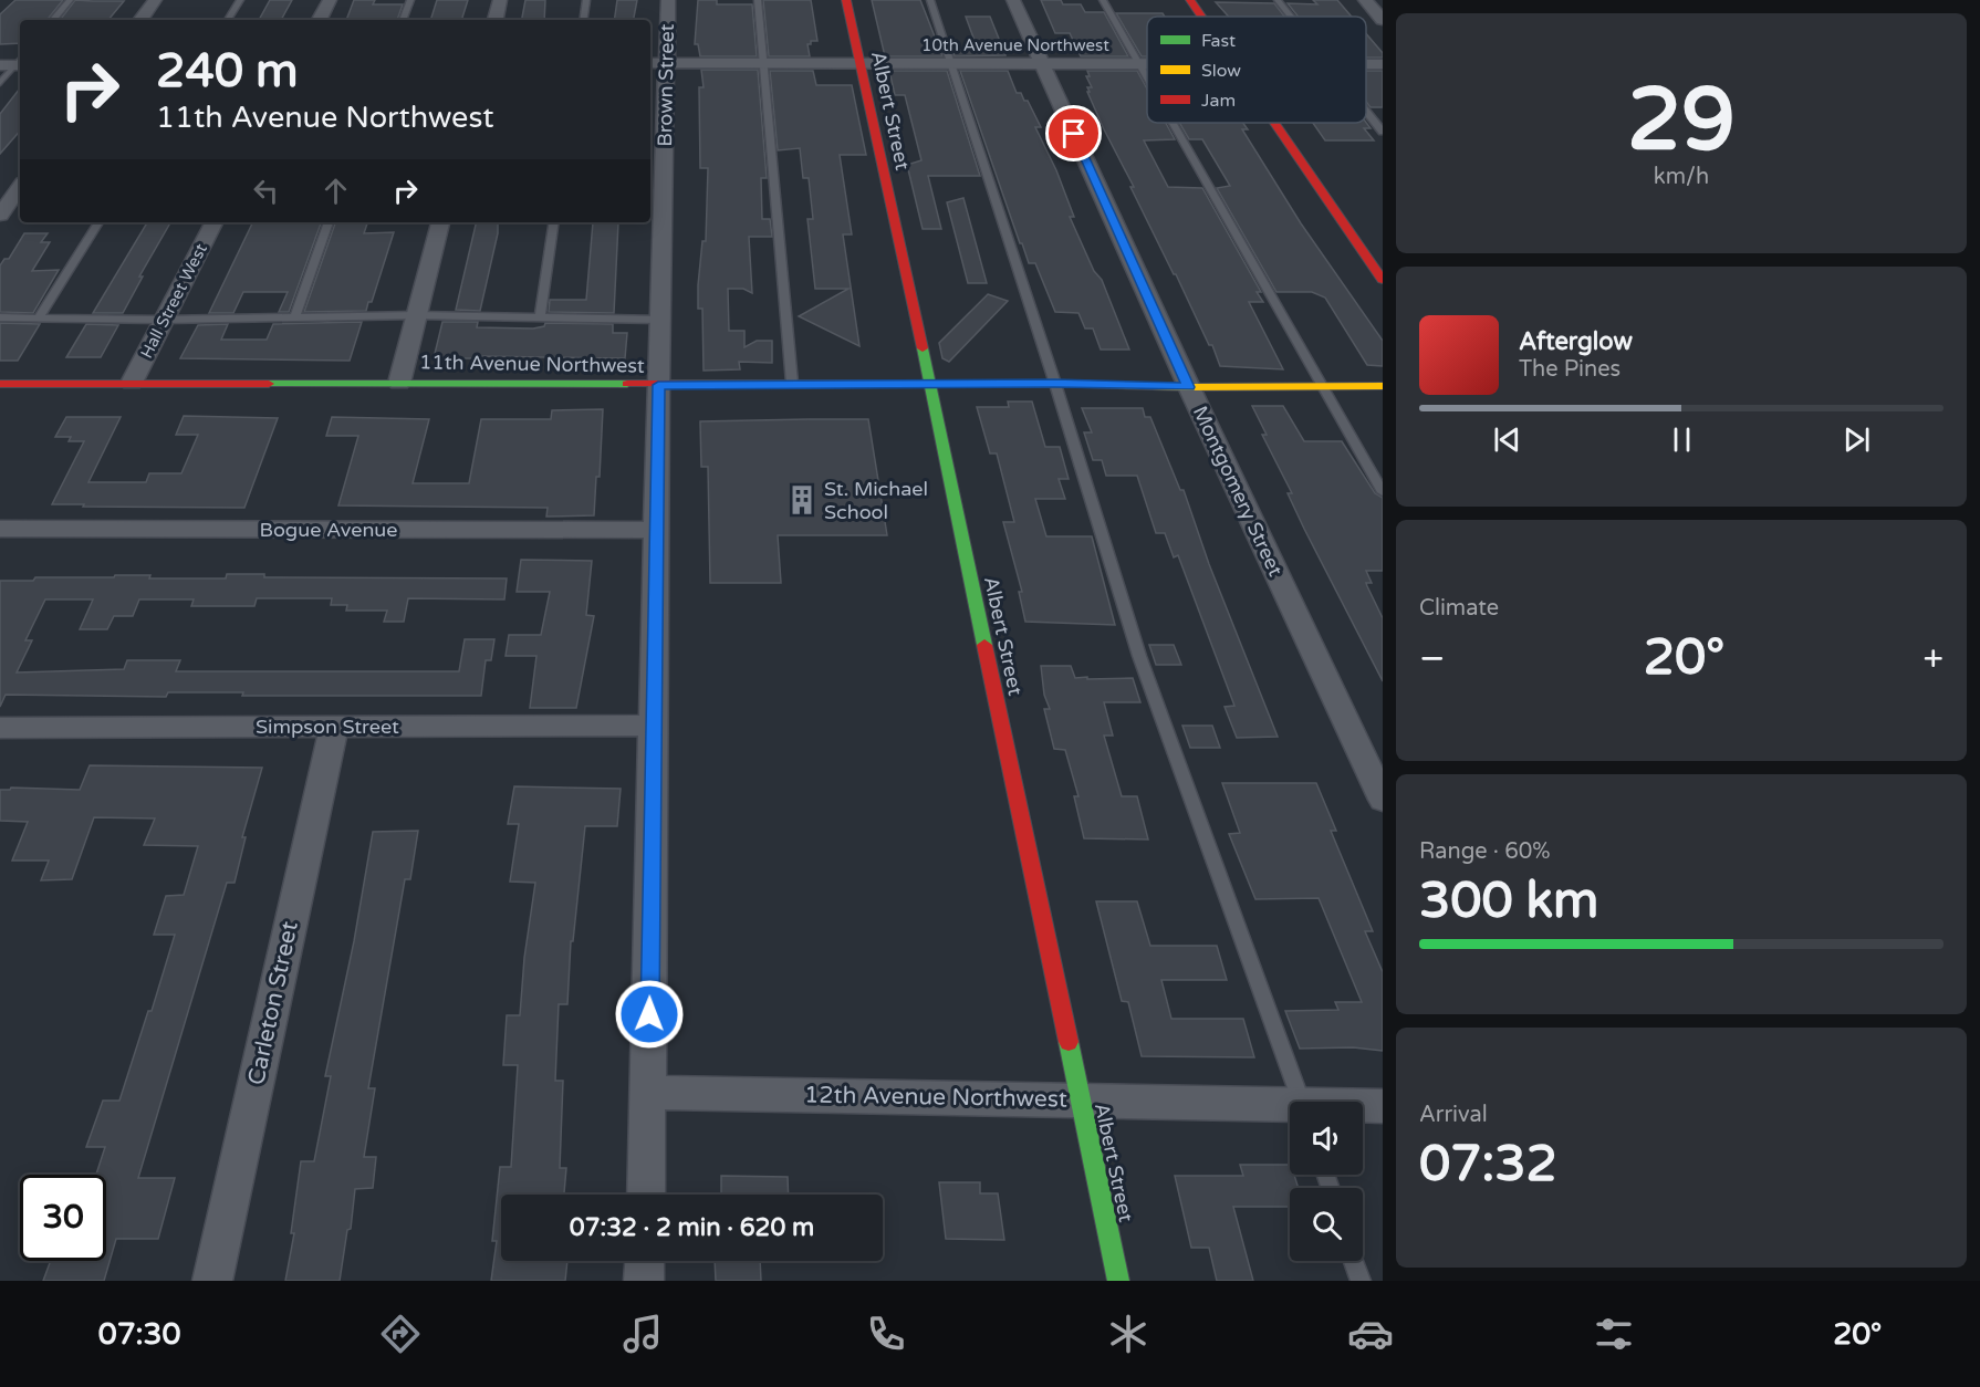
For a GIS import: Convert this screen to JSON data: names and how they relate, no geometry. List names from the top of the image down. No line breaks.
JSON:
{"streets":{"street":["10th Avenue Northwest","Brown Street","Albert Street","Hall Street West","11th Avenue Northwest","Montgomery Street","Bogue Avenue","Simpson Street","Carleton Street","12th Avenue Northwest"]},"crossings":[["10th Avenue Northwest","Brown Street"],["10th Avenue Northwest","Albert Street"],["10th Avenue Northwest","Montgomery Street"],["Brown Street","11th Avenue Northwest"],["Brown Street","Bogue Avenue"],["Brown Street","Simpson Street"],["Brown Street","12th Avenue Northwest"],["Albert Street","11th Avenue Northwest"],["Albert Street","12th Avenue Northwest"],["Hall Street West","11th Avenue Northwest"],["11th Avenue Northwest","Montgomery Street"],["Simpson Street","Carleton Street"]],"places":{"building":["St. Michael School"]},"legend":["Fast","Slow","Jam"],"page":{"tile":[["29","km/h"],"Climate",["Range · 60%","300 km"],["Arrival","07:32"]],"turn":["240 m","11th Avenue Northwest"],"song":["Afterglow","The Pines"],"heat":["−","20°","+"],"limit":"30","trip":"07:32 · 2 min · 620 m","tabs":["07:30","20°"]}}
